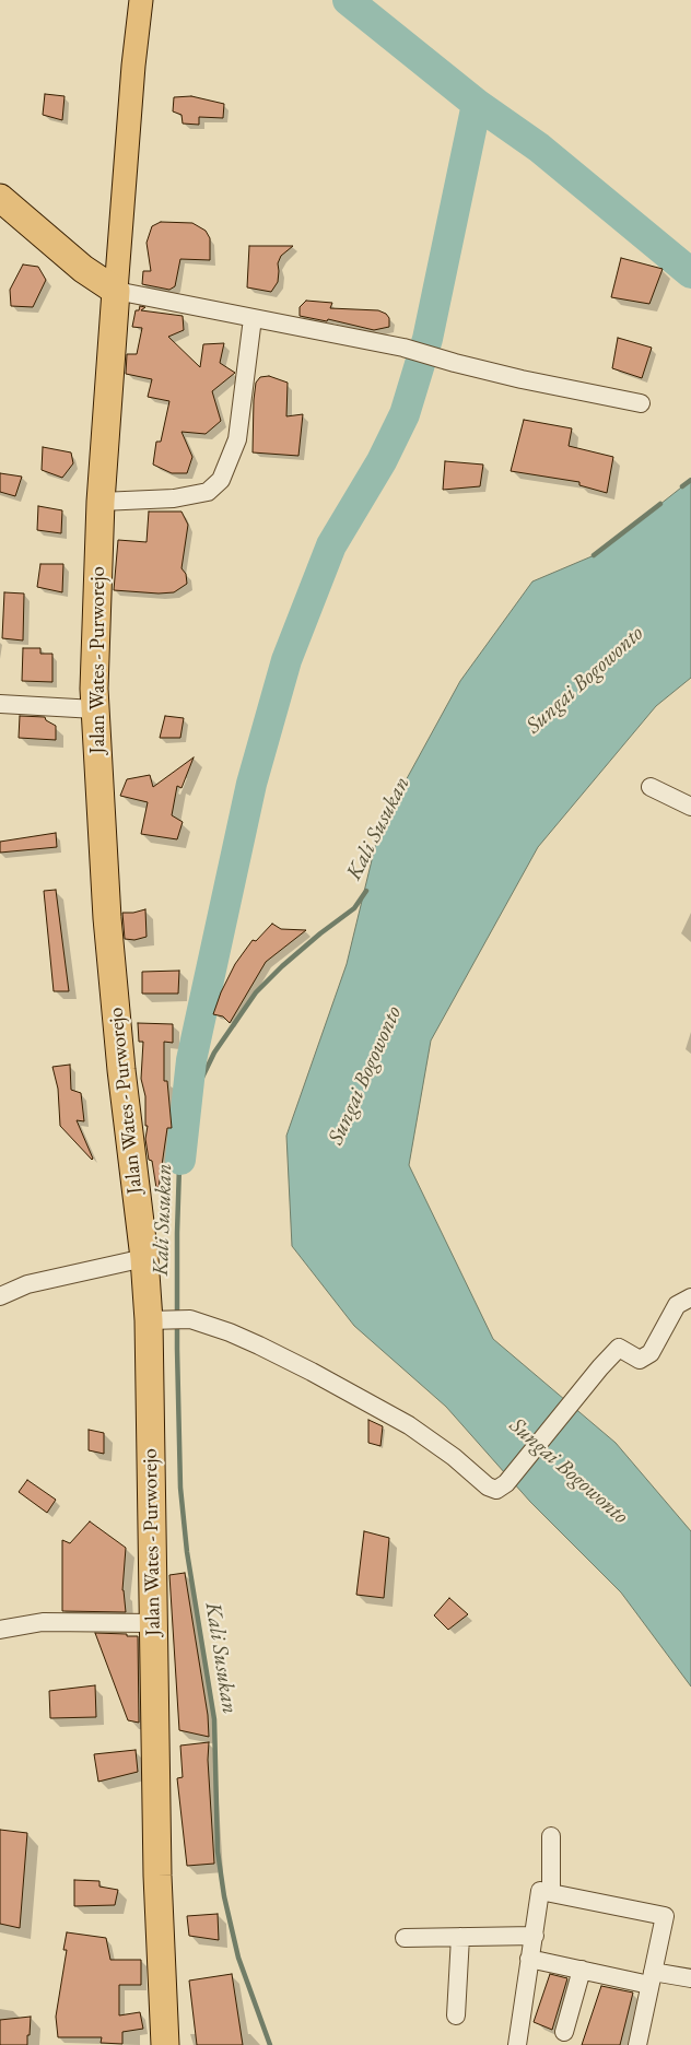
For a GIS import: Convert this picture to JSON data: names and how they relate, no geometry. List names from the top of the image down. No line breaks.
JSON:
{"streets":{"highway":["Jalan Wates - Purworejo"]},"water":["Sungai Bogowonto","Kali Susukan"]}
